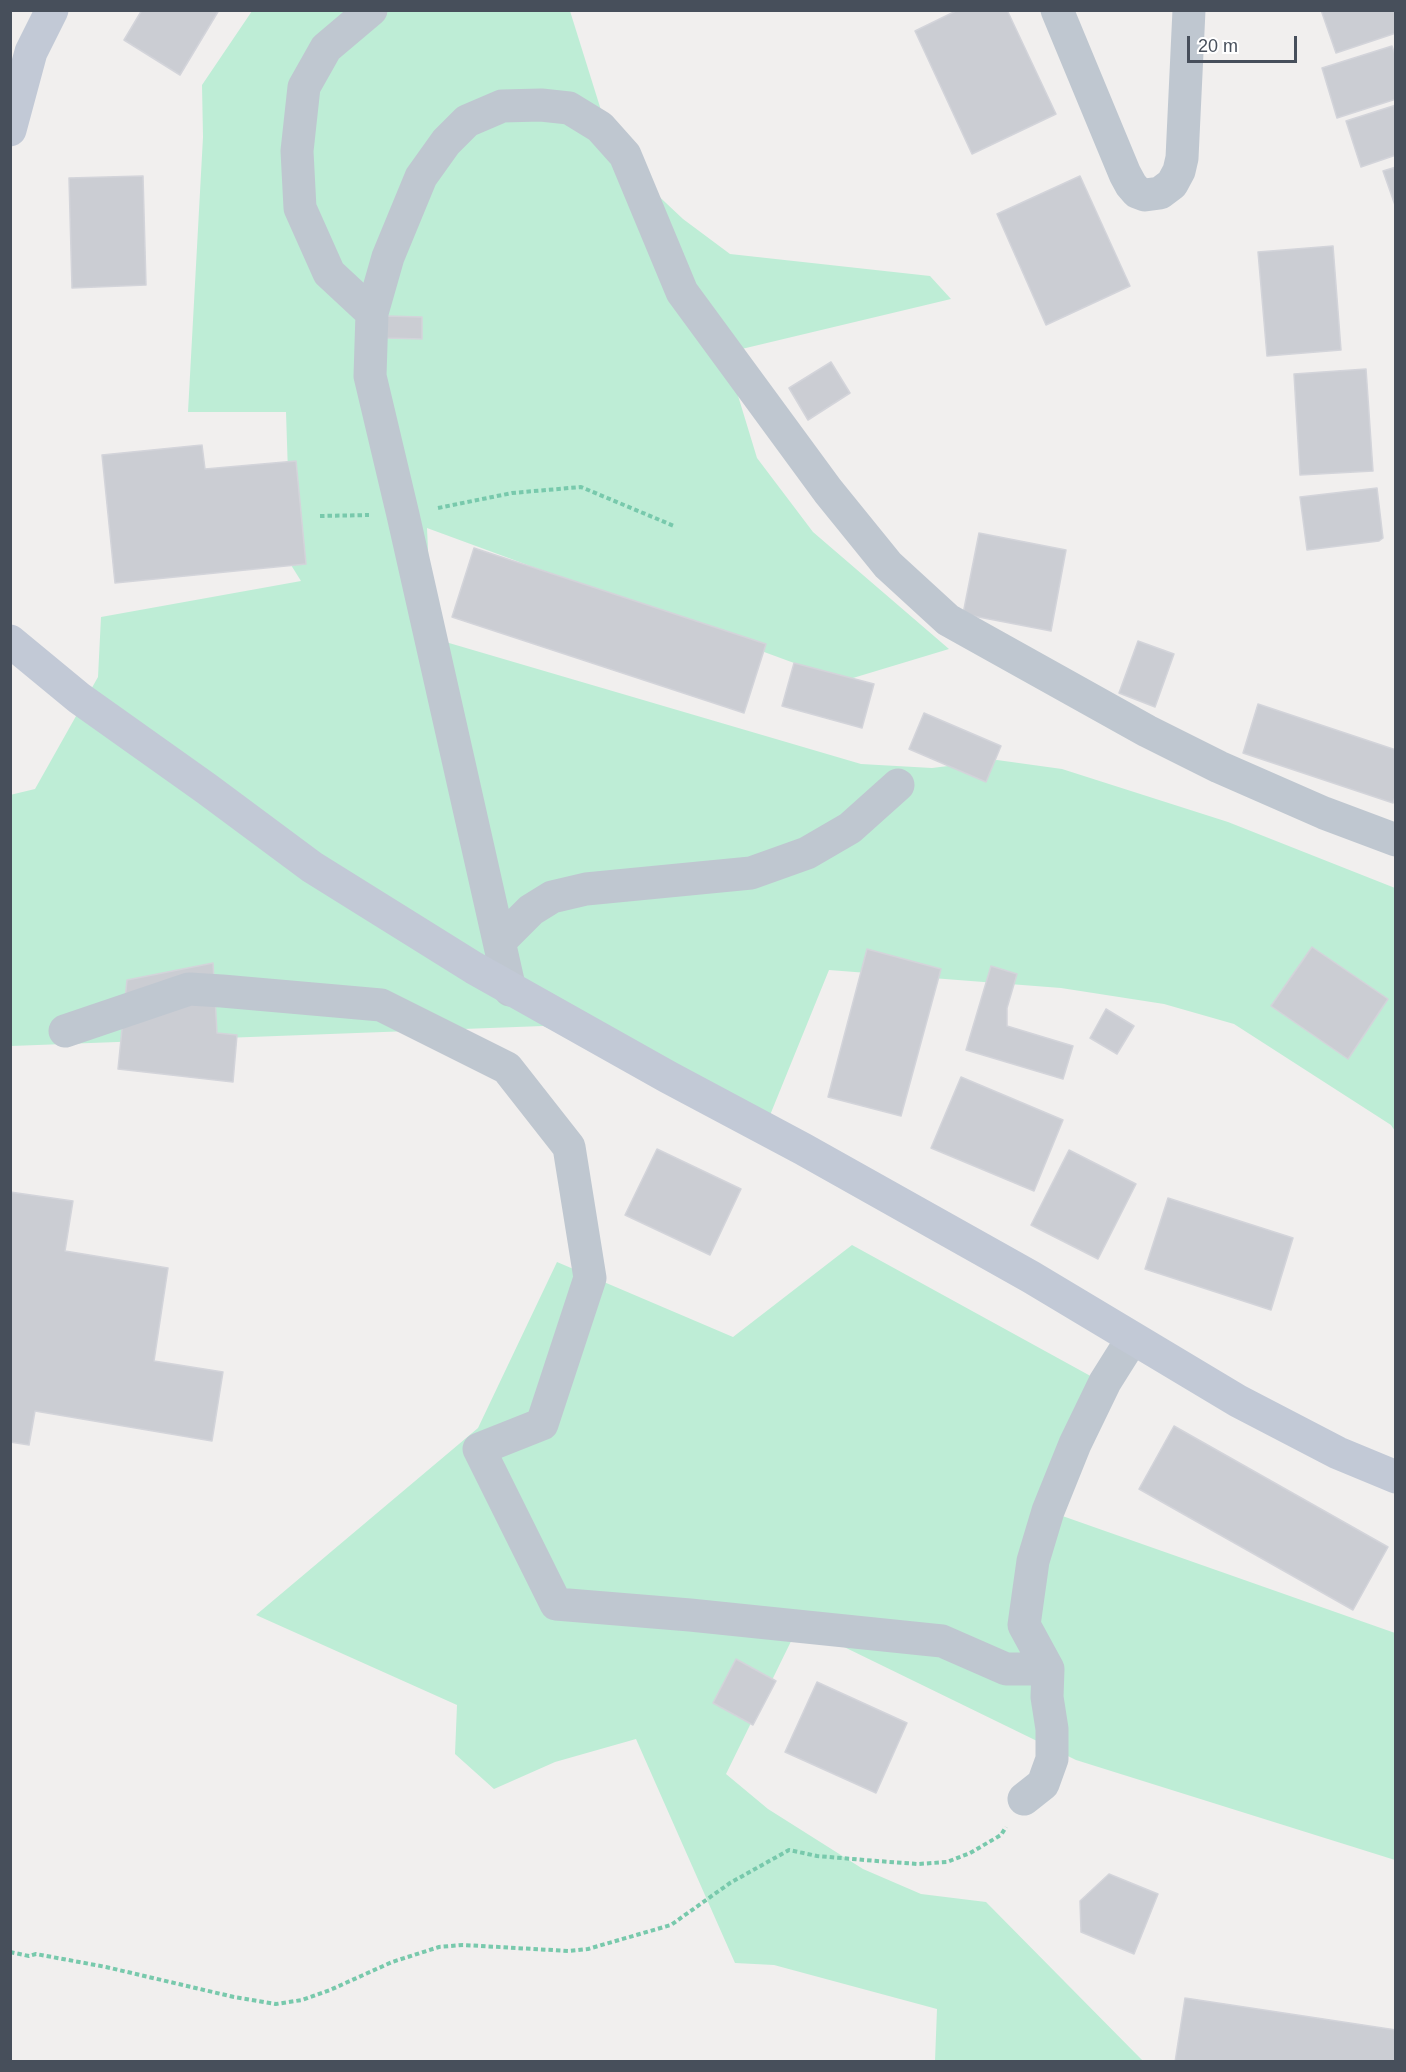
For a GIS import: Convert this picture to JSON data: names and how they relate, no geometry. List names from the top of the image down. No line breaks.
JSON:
{"scale_bar":"20 m"}
